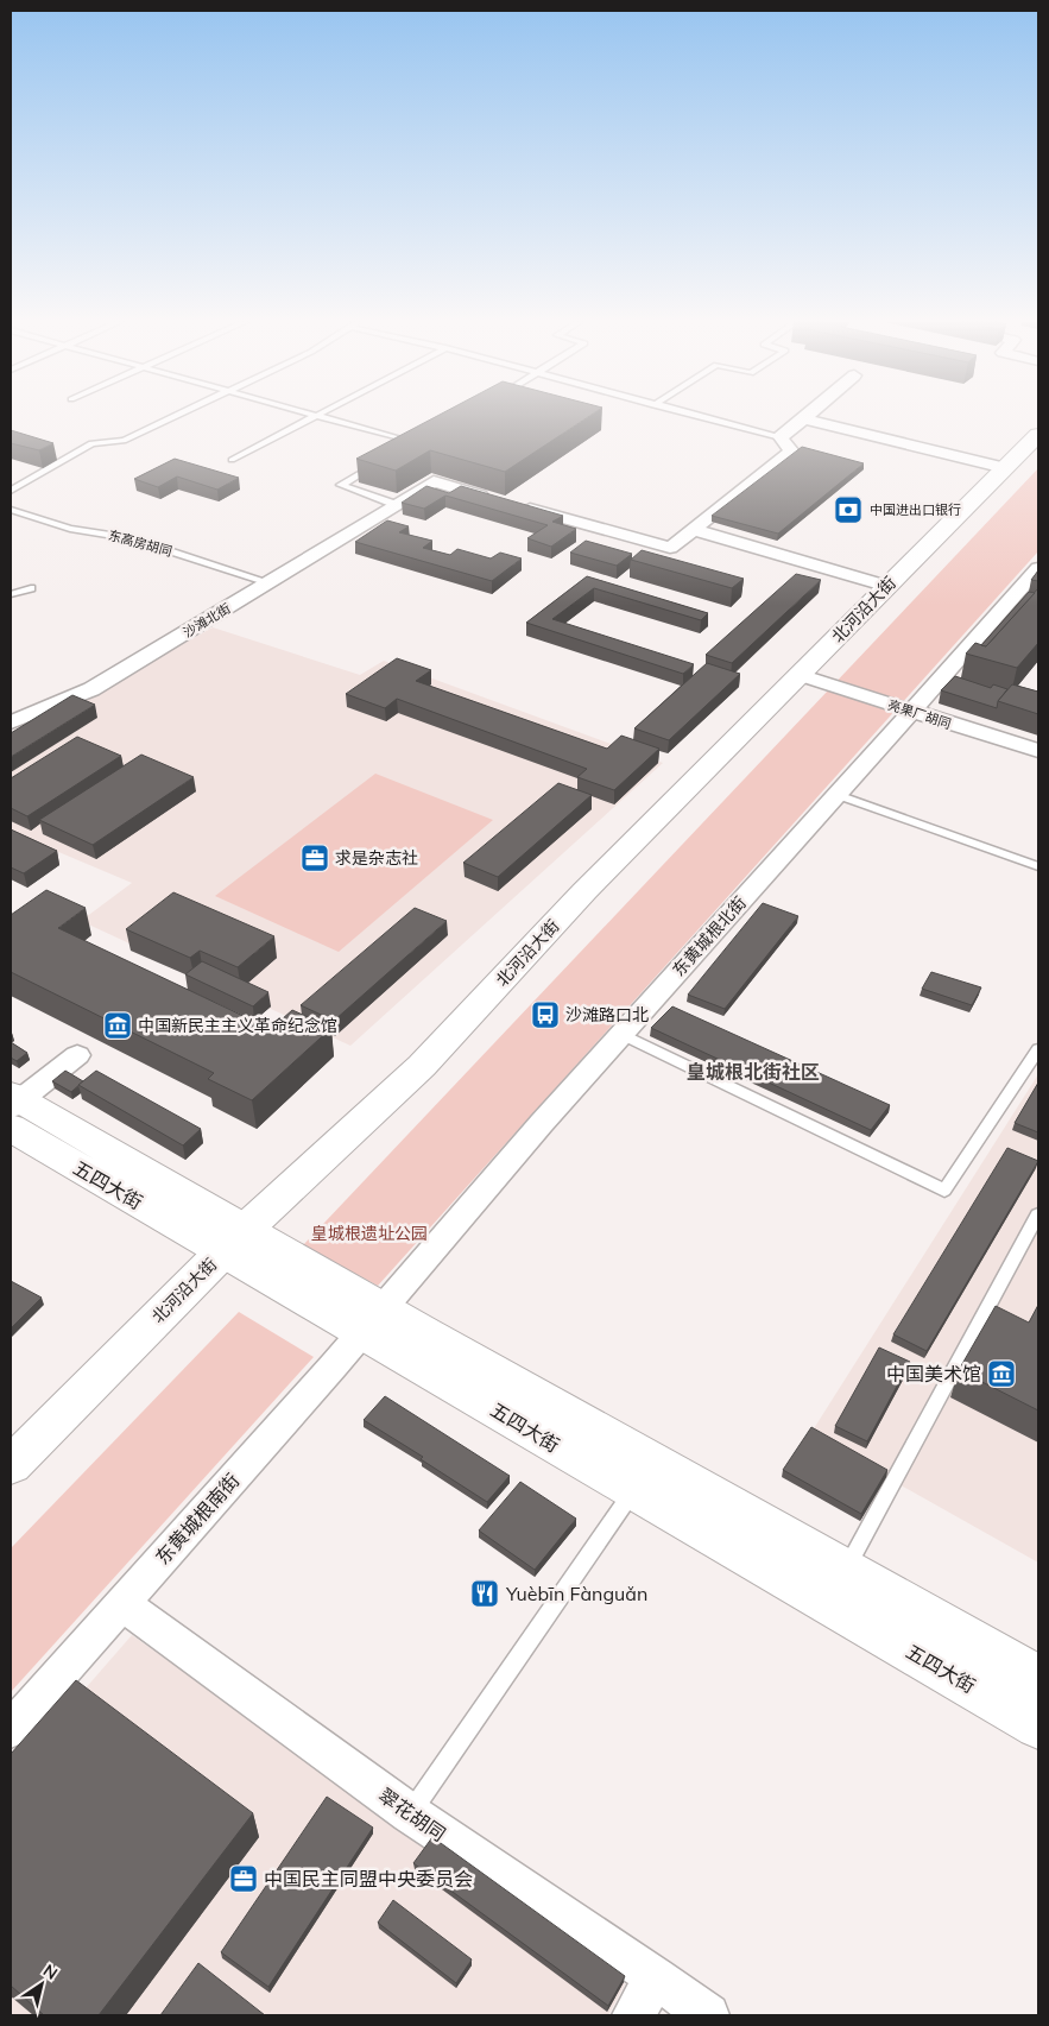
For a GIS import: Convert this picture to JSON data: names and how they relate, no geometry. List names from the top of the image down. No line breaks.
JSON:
{"streets":{"main road":["北河沿大街","五四大街"],"street":["沙滩北街","亮果厂胡同","东黄城根北街","东黄城根南街","翠花胡同"],"lane":["东高房胡同"]},"crossings":[["东高房胡同","沙滩北街"],["北河沿大街","亮果厂胡同"],["北河沿大街","五四大街"],["亮果厂胡同","东黄城根北街"],["东黄城根北街","五四大街"],["东黄城根北街","东黄城根南街"],["五四大街","东黄城根南街"],["东黄城根南街","翠花胡同"]],"districts":["皇城根北街社区"],"parks":["皇城根遗址公园"],"places":{"bank":["中国进出口银行"],"office":["求是杂志社","中国民主同盟中央委员会"],"bus stop":["沙滩路口北"],"museum":["中国新民主主义革命纪念馆","中国美术馆"],"restaurant":["Yuèbīn Fànguǎn"]},"north":"top right"}
